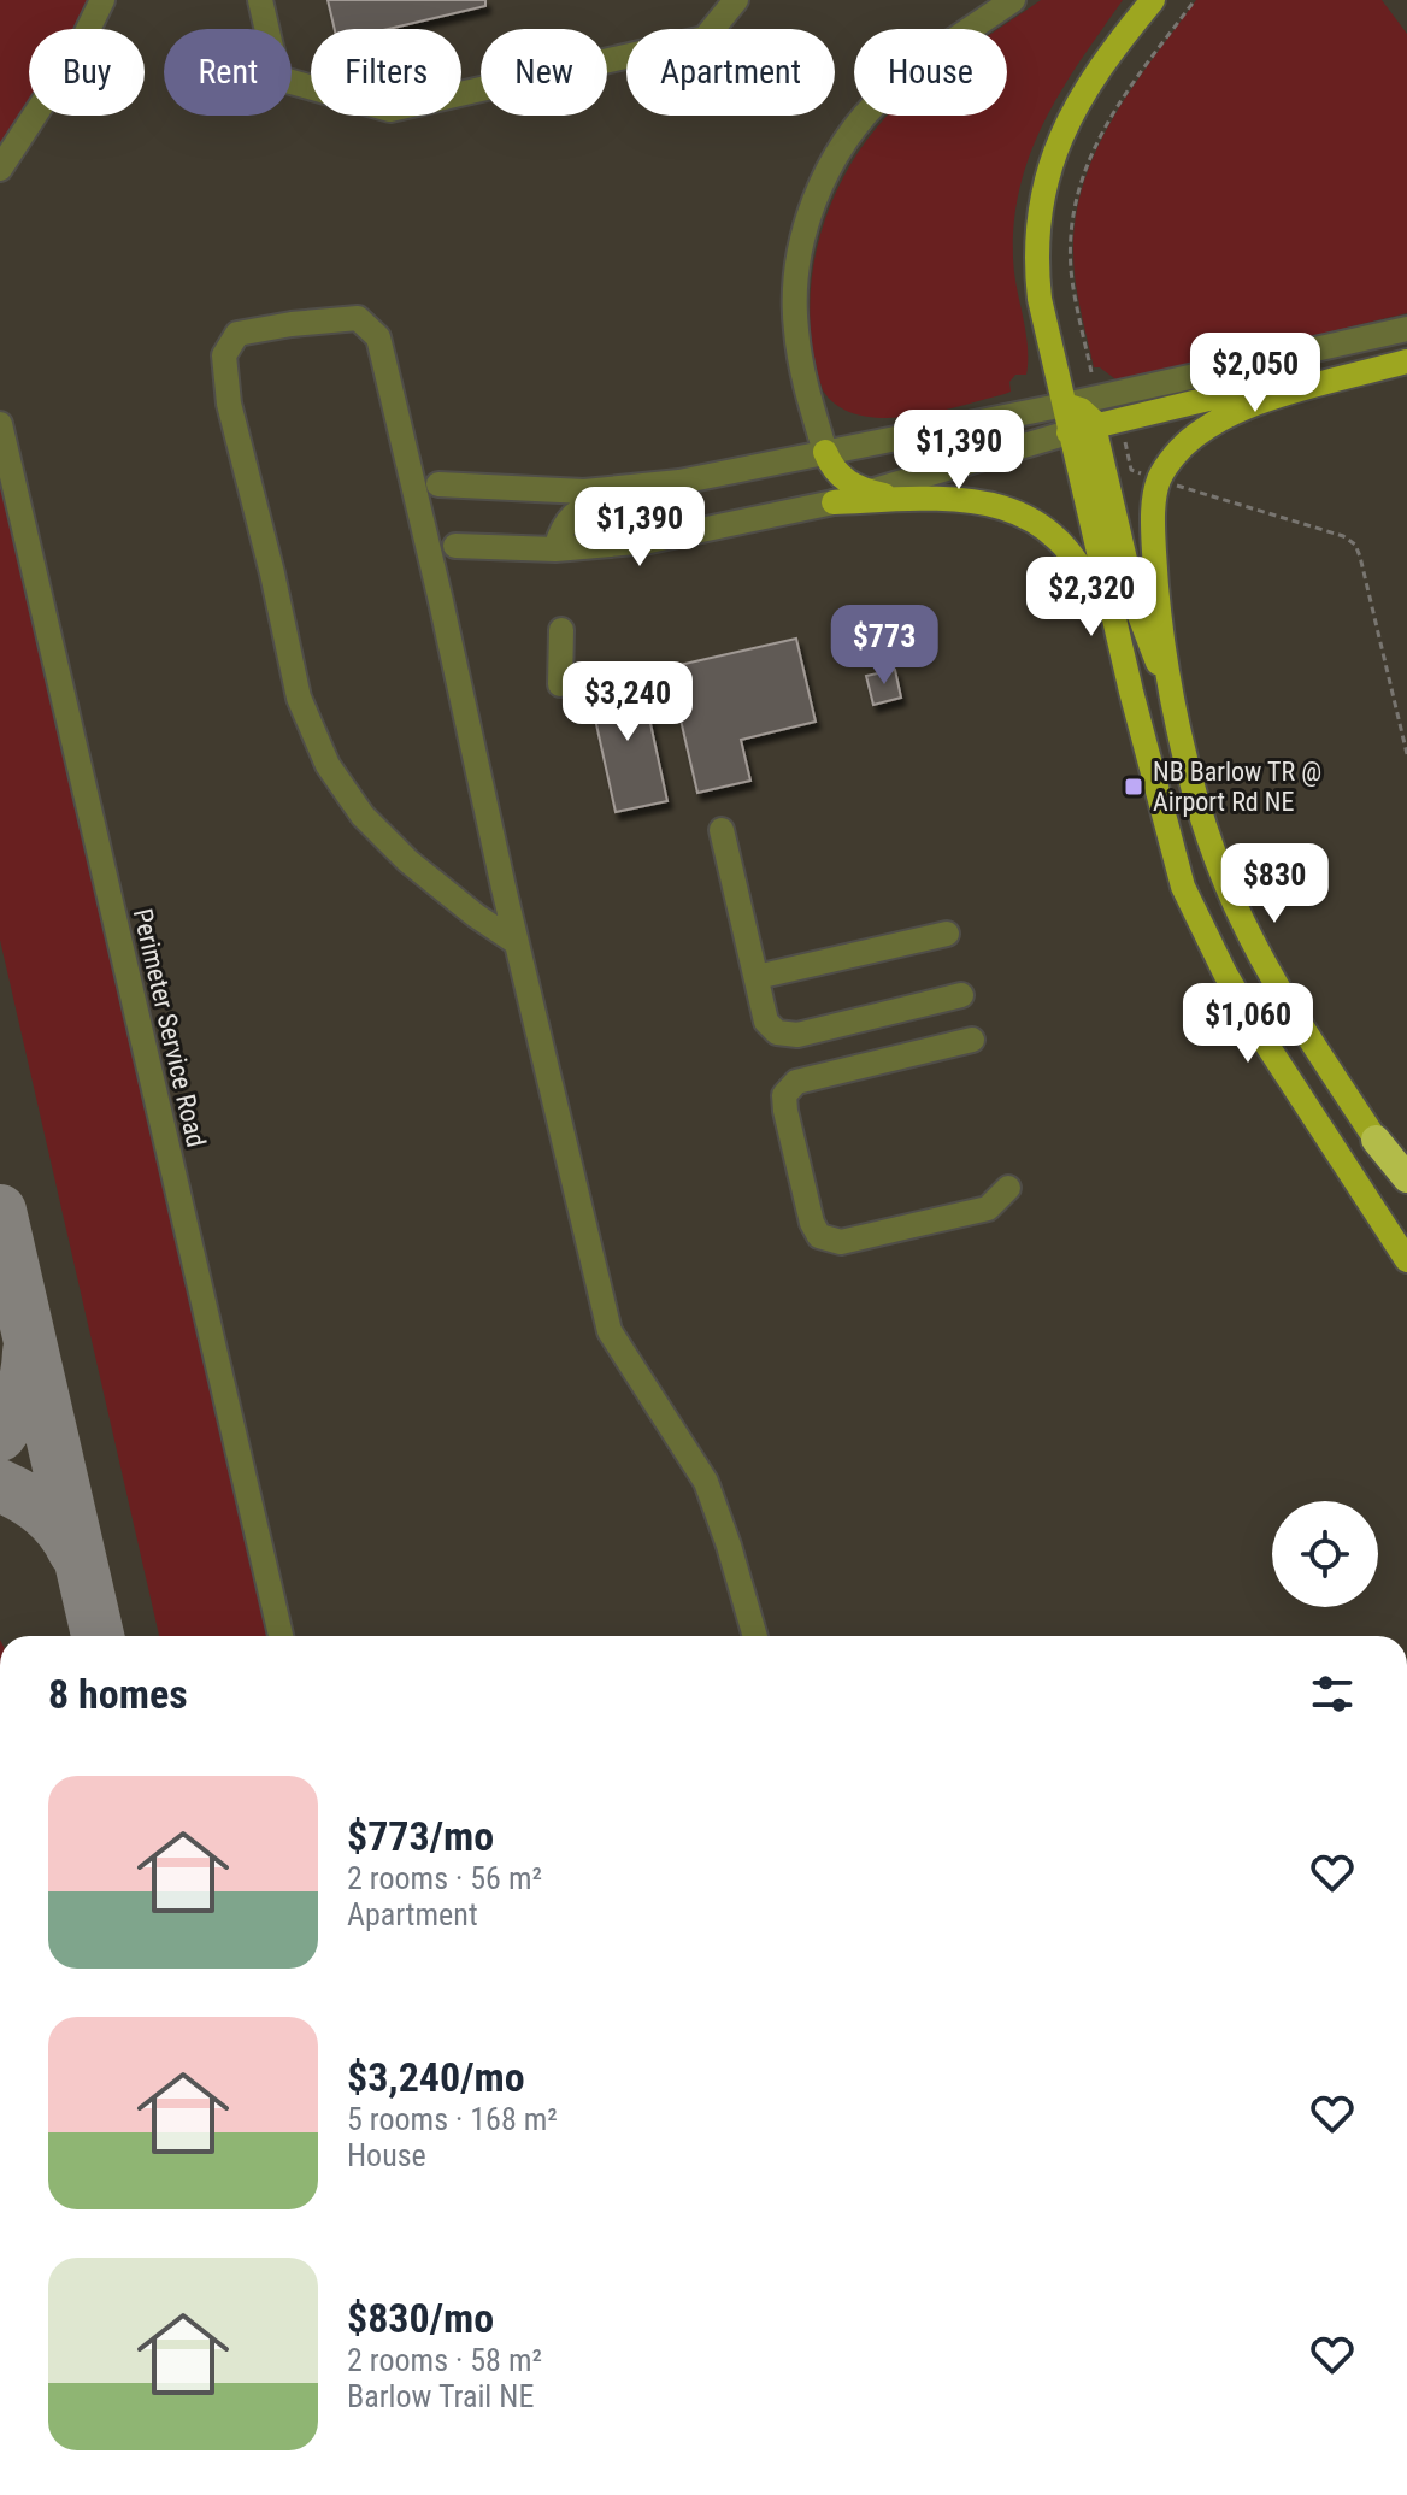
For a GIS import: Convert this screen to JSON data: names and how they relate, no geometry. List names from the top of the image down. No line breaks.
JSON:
{"streets":{"street":["Perimeter Service Road"]},"places":{"transit":["NB Barlow TR @ Airport Rd NE"]},"page":{"chip":["Buy","Rent","Filters","New","Apartment","House"],"price":["$2,050","$1,390","$1,390","$2,320","$773","$3,240","$830","$1,060"],"heading":"8 homes","list":[{"name":"$773/mo","note":"2 rooms · 56 m² · Apartment"},{"name":"$3,240/mo","note":"5 rooms · 168 m² · House"},{"name":"$830/mo","note":"2 rooms · 58 m² · Barlow Trail NE"}]}}
